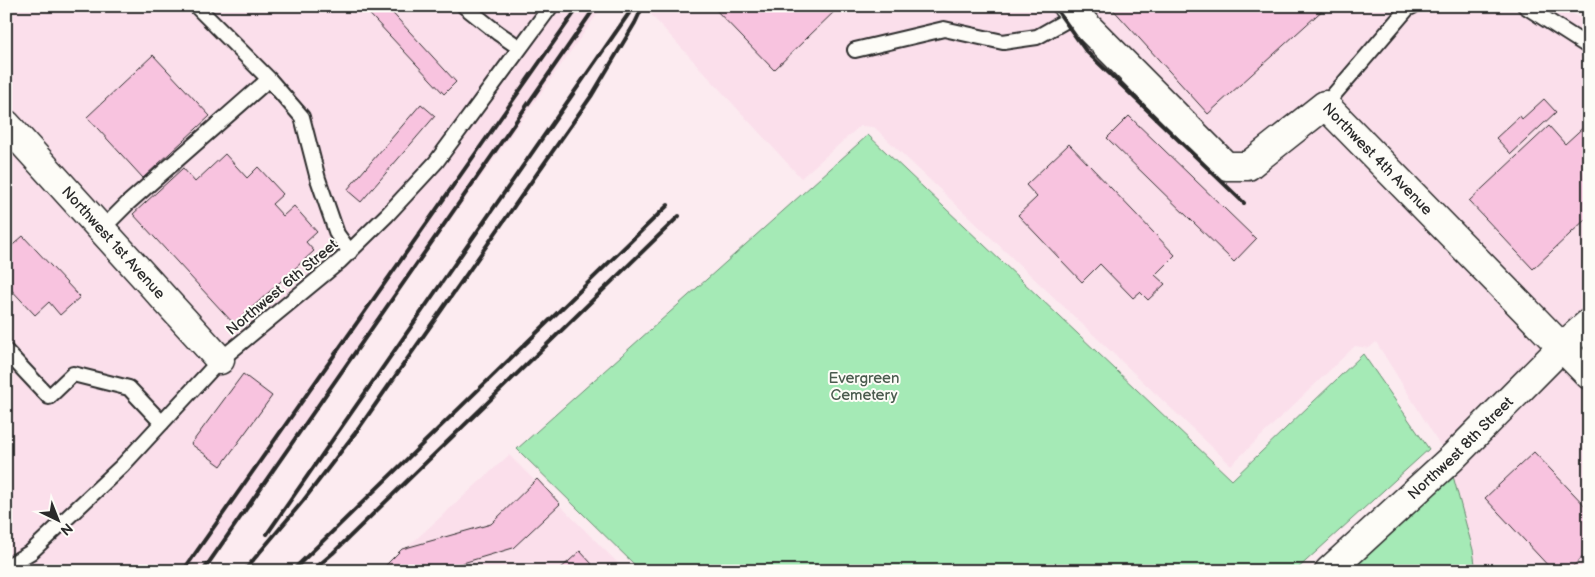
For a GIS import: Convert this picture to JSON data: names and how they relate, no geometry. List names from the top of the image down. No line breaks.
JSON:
{"streets":{"street":["Northwest 4th Avenue","Northwest 1st Avenue","Northwest 8th Street"],"lane":["Northwest 6th Street"]},"crossings":[["Northwest 4th Avenue","Northwest 8th Street"],["Northwest 1st Avenue","Northwest 6th Street"]],"parks":["Evergreen Cemetery"],"north":"bottom right"}
